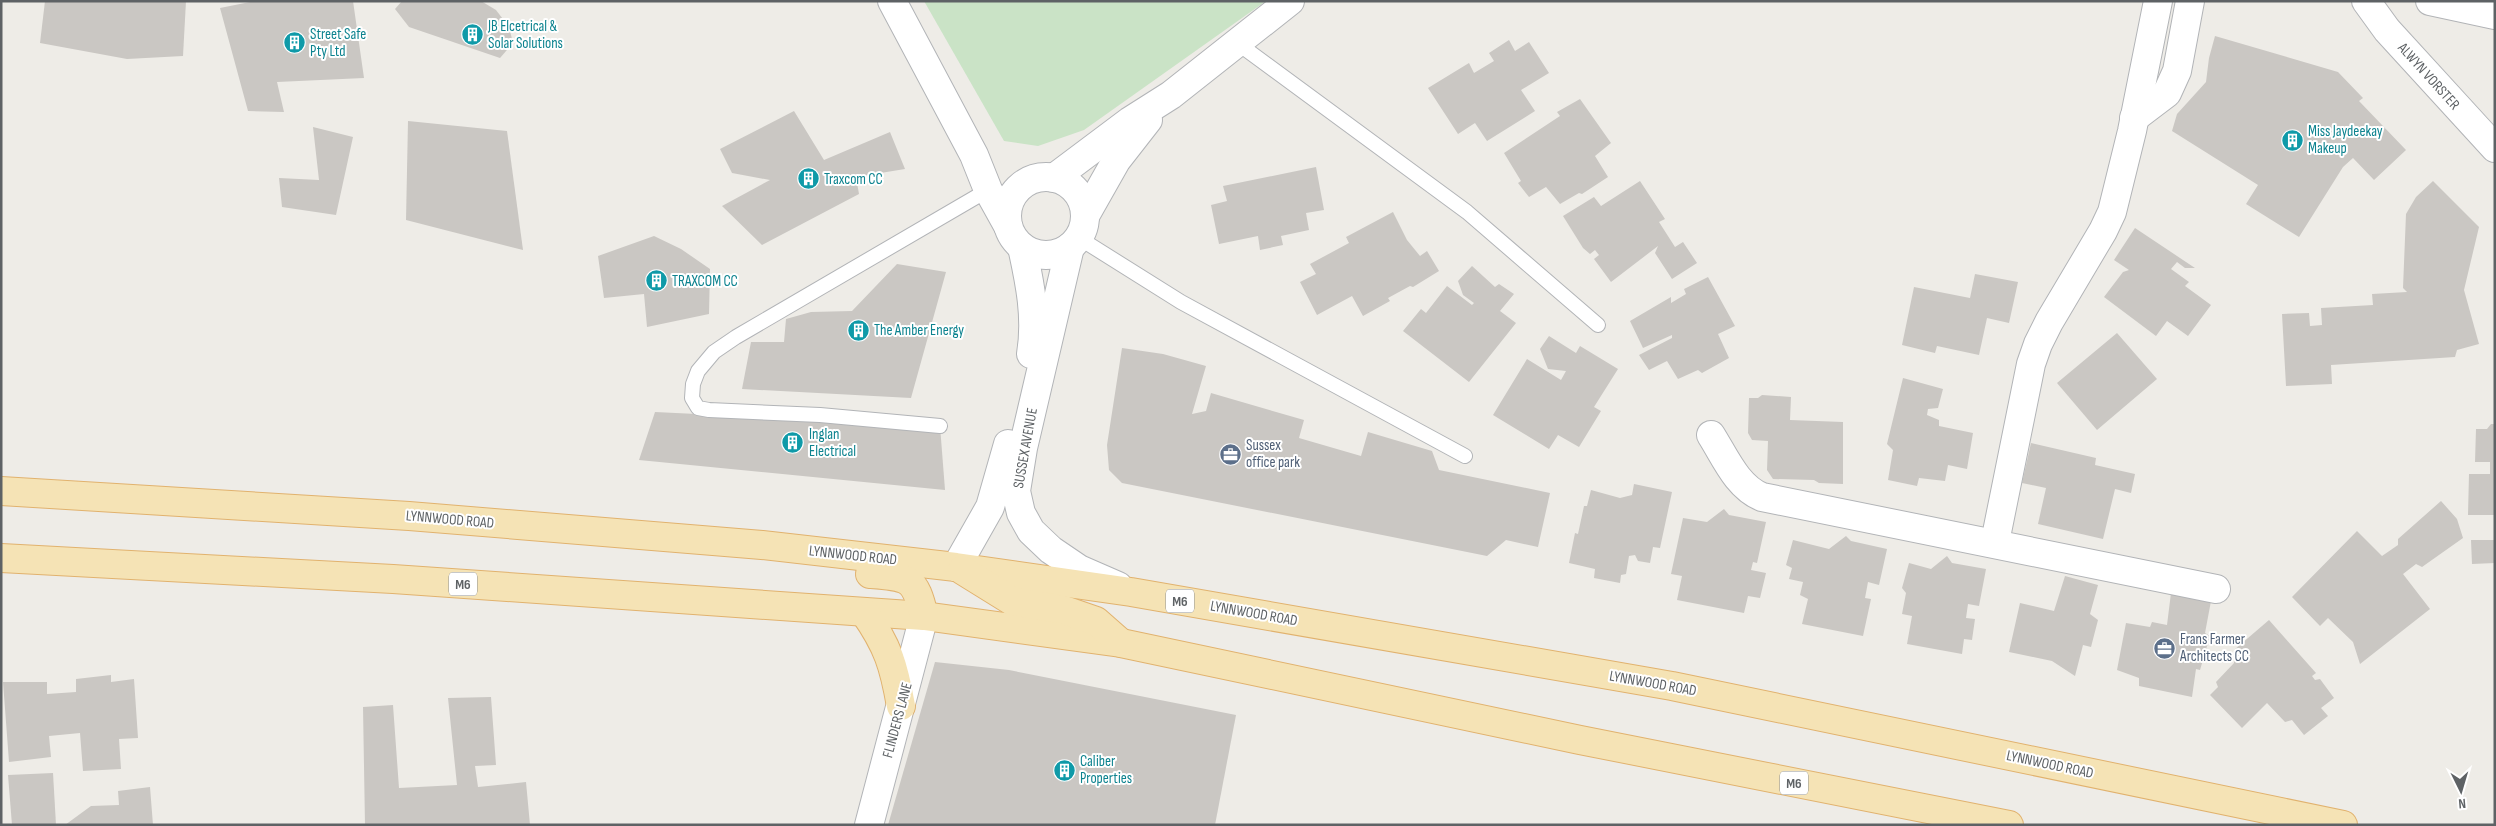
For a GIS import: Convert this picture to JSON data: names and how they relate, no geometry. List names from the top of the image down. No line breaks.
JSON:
{"streets":{"main road":["LYNNWOOD ROAD","M6"],"street":["ALWYN VORSTER","SUSSEX AVENUE","FLINDERS LANE"]},"crossings":[["SUSSEX AVENUE","LYNNWOOD ROAD"],["M6","FLINDERS LANE"]],"places":{"building":["JB Elcetrical & Solar Solutions","Street Safe Pty Ltd","Miss Jaydeekay Makeup","Traxcom CC","TRAXCOM CC","The Amber Energy","Inglan Electrical","Caliber Properties"],"office":["Sussex office park","Frans Farmer Architects CC"]},"north":"bottom"}
